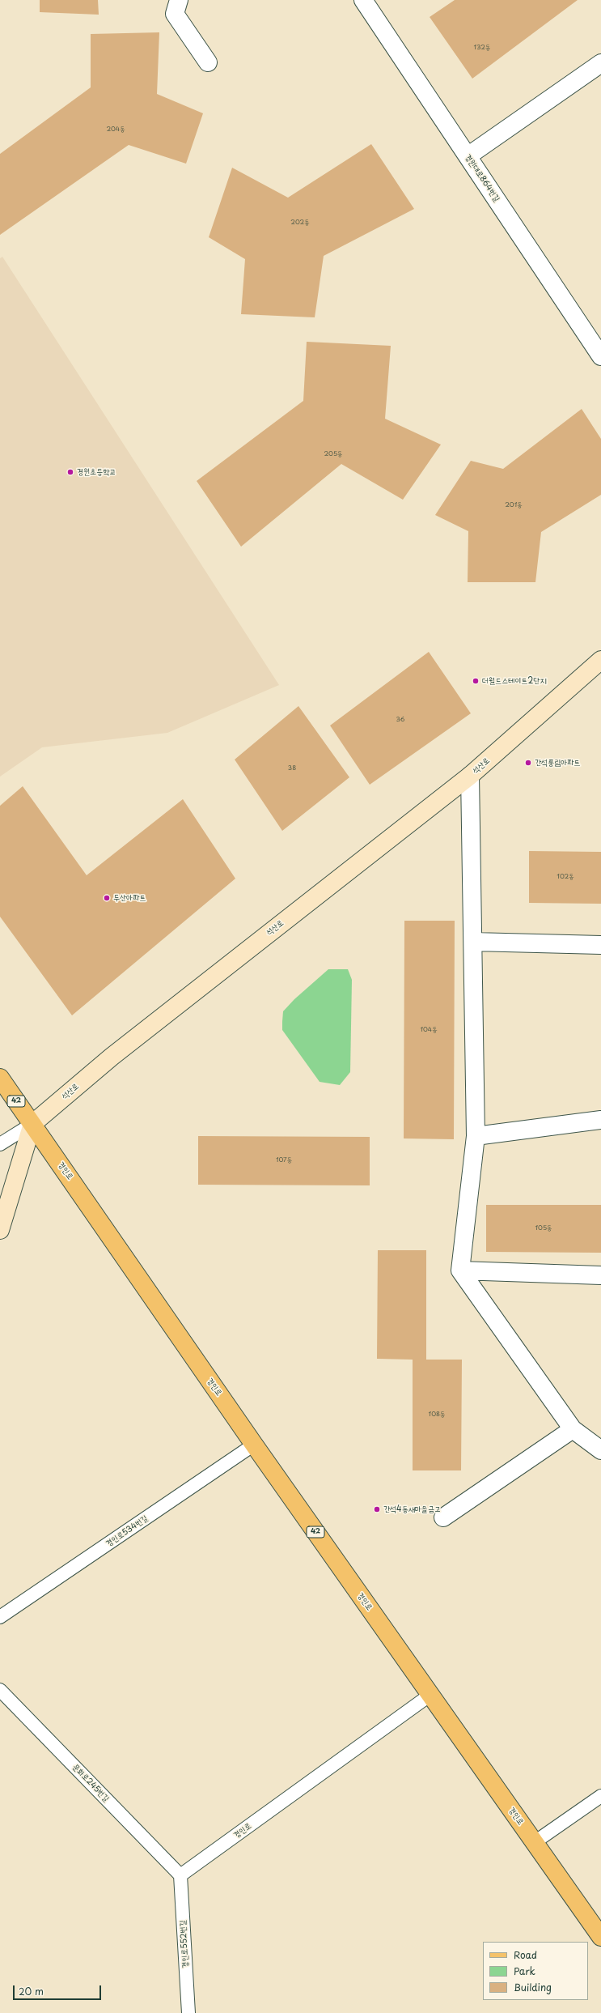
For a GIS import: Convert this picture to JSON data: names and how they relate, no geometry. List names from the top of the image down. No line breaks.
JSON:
{"streets":{"main road":["42","경인로"],"street":["경원대로864번길","석산로"],"lane":["경인로534번길","문화로245번길","경인로552번길"]},"crossings":[["석산로","경인로"],["경인로","경인로534번길"],["경인로","문화로245번길"],["경인로","경인로552번길"],["문화로245번길","경인로552번길"]],"places":["경원초등학교","더월드스테이트2단지","간석풍림아파트","두산아파트","간석4동새마을금고"],"house_numbers":["132동","204동","202동","205동","201동","36","38","102동","104동","107동","105동","108동"],"legend":["Road","Park","Building"],"scale_bar":"20 m"}
